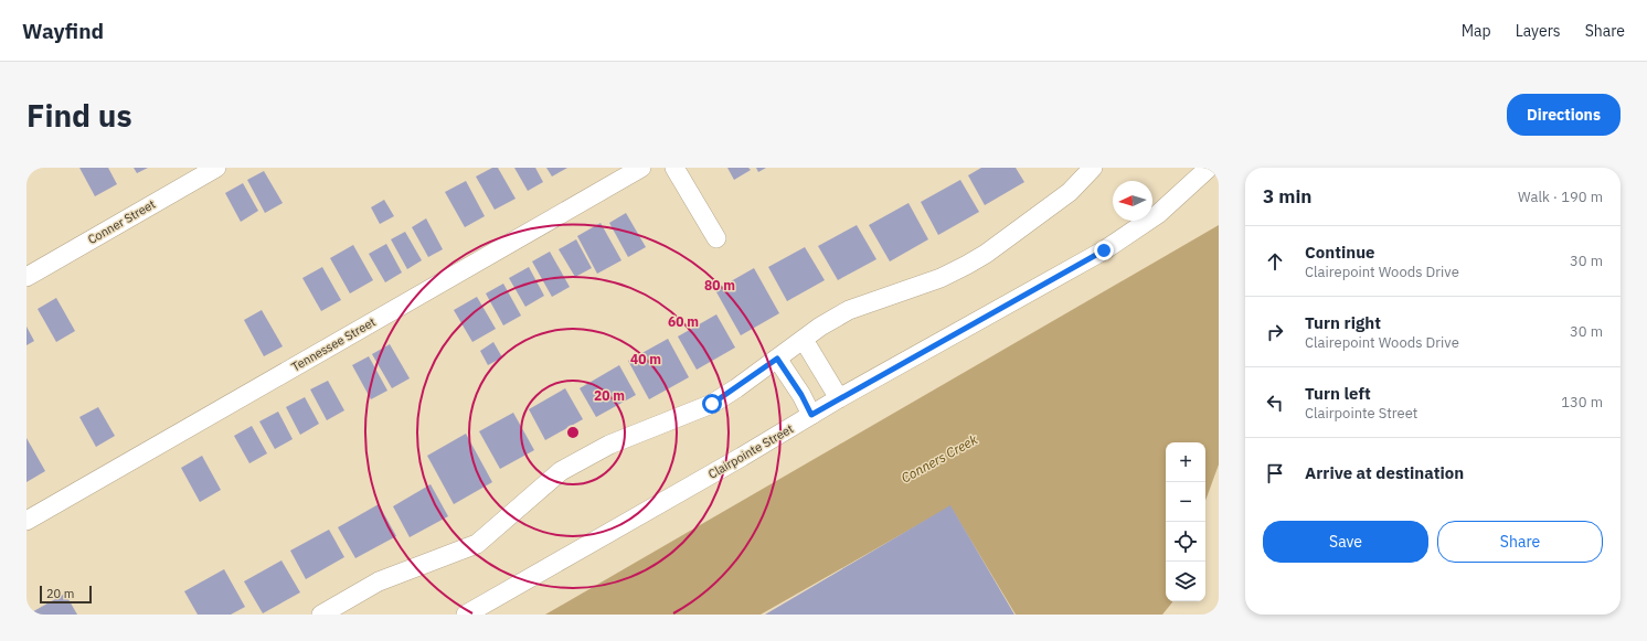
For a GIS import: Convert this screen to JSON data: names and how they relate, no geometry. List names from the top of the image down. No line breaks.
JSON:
{"streets":{"street":["Conner Street","Tennessee Street","Clairpointe Street"]},"water":["Conners Creek"],"scale_bar":"20 m","north":"left","page":{"header":"Wayfind","nav":["Map","Layers","Share"],"buttons":["Directions",["Save","Share"]],"title":"Find us","heading":["3 min","Walk · 190 m"],"list":[["Continue","Clairepoint Woods Drive","30 m"],["Turn right","Clairepoint Woods Drive","30 m"],["Turn left","Clairpointe Street","130 m"],"Arrive at destination"],"map_buttons":["+","−"],"scale":"20 m"},"rings":["80 m","60 m","40 m","20 m"]}
